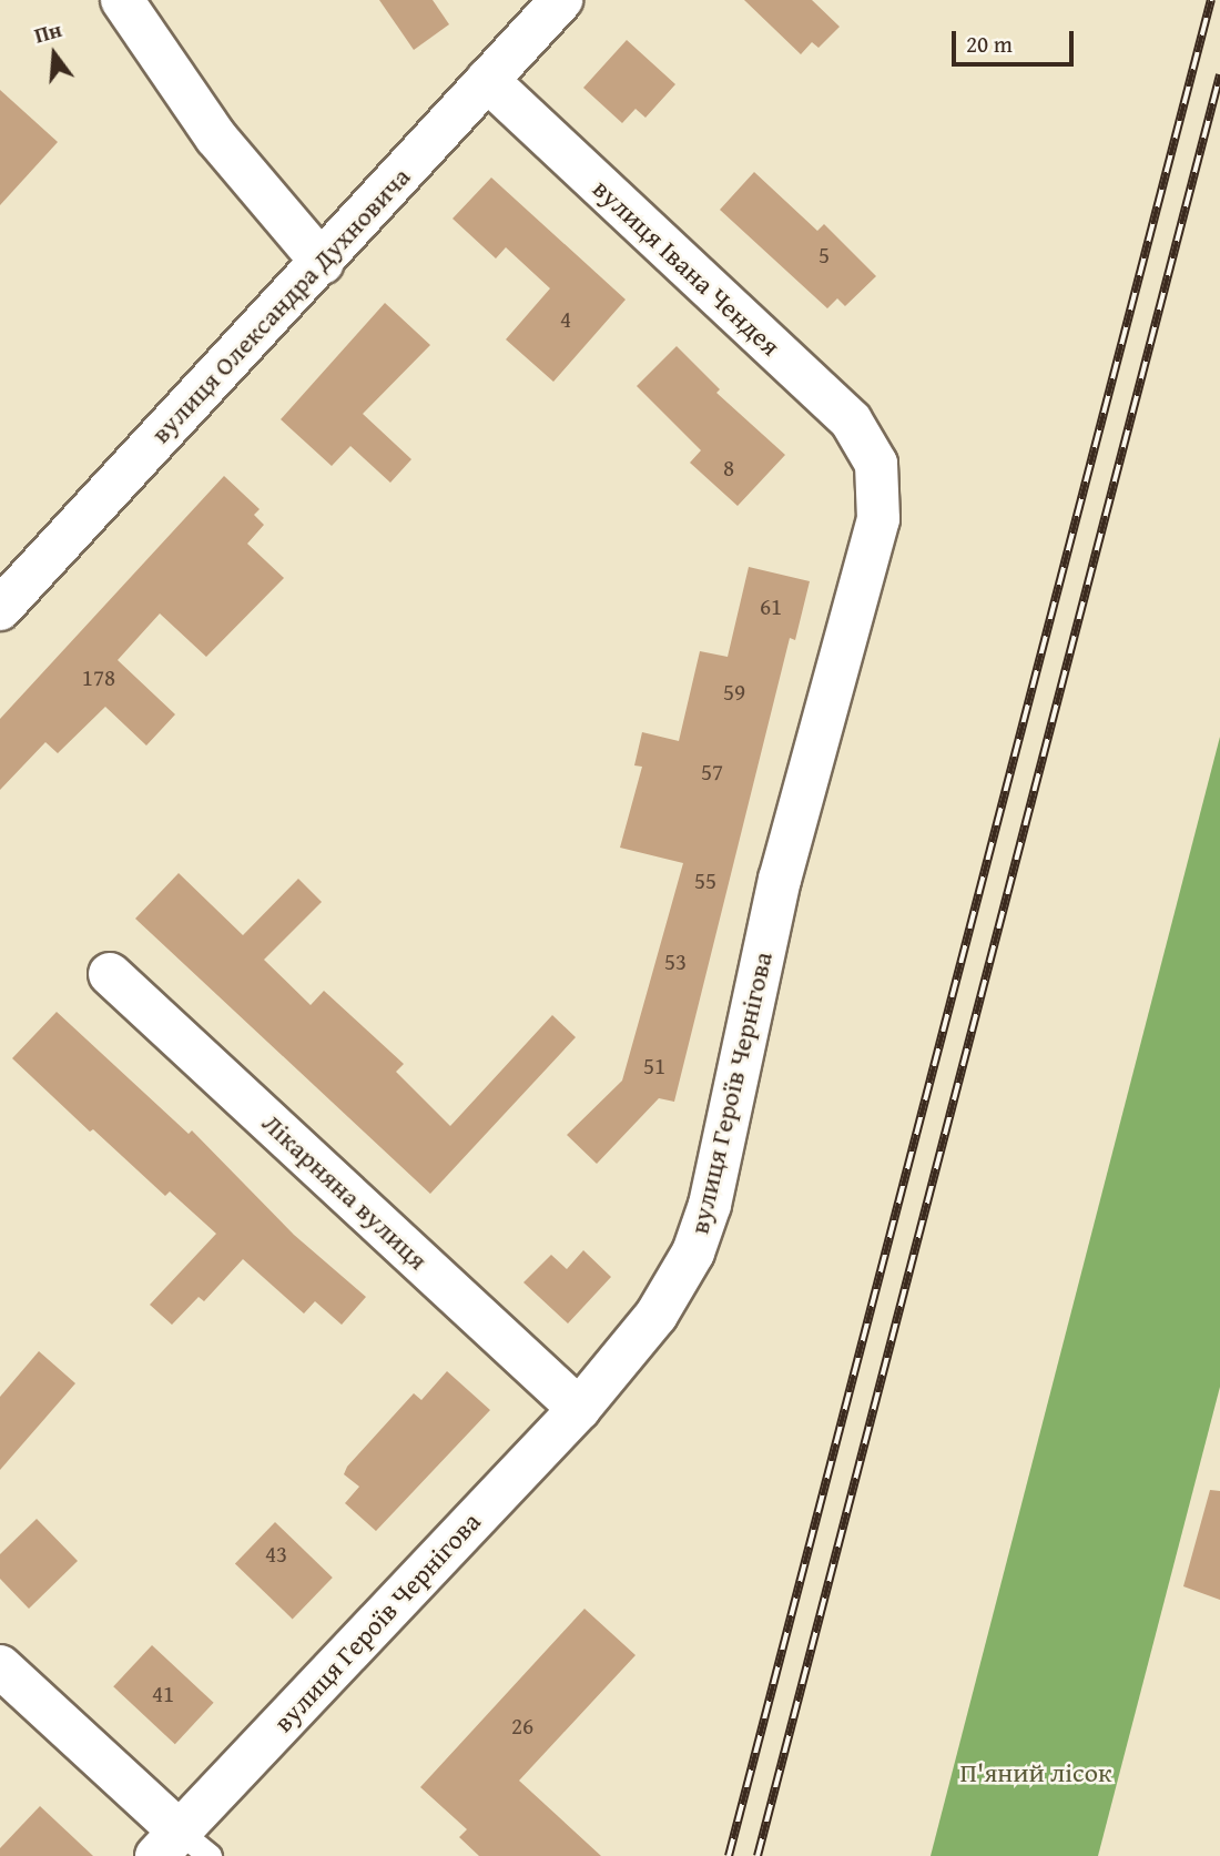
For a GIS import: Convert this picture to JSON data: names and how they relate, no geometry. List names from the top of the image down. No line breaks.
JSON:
{"streets":{"street":["вулиця Івана Чендея","вулиця Олександра Духновича","вулиця Героїв Чернігова","Лікарняна вулиця"]},"crossings":[["вулиця Івана Чендея","вулиця Олександра Духновича"],["вулиця Івана Чендея","вулиця Героїв Чернігова"],["вулиця Героїв Чернігова","Лікарняна вулиця"]],"parks":["П'яний лісок"],"house_numbers":["5","4","8","61","178","59","57","55","53","51","43","41","26"],"scale_bar":"20 m","north":"top"}
